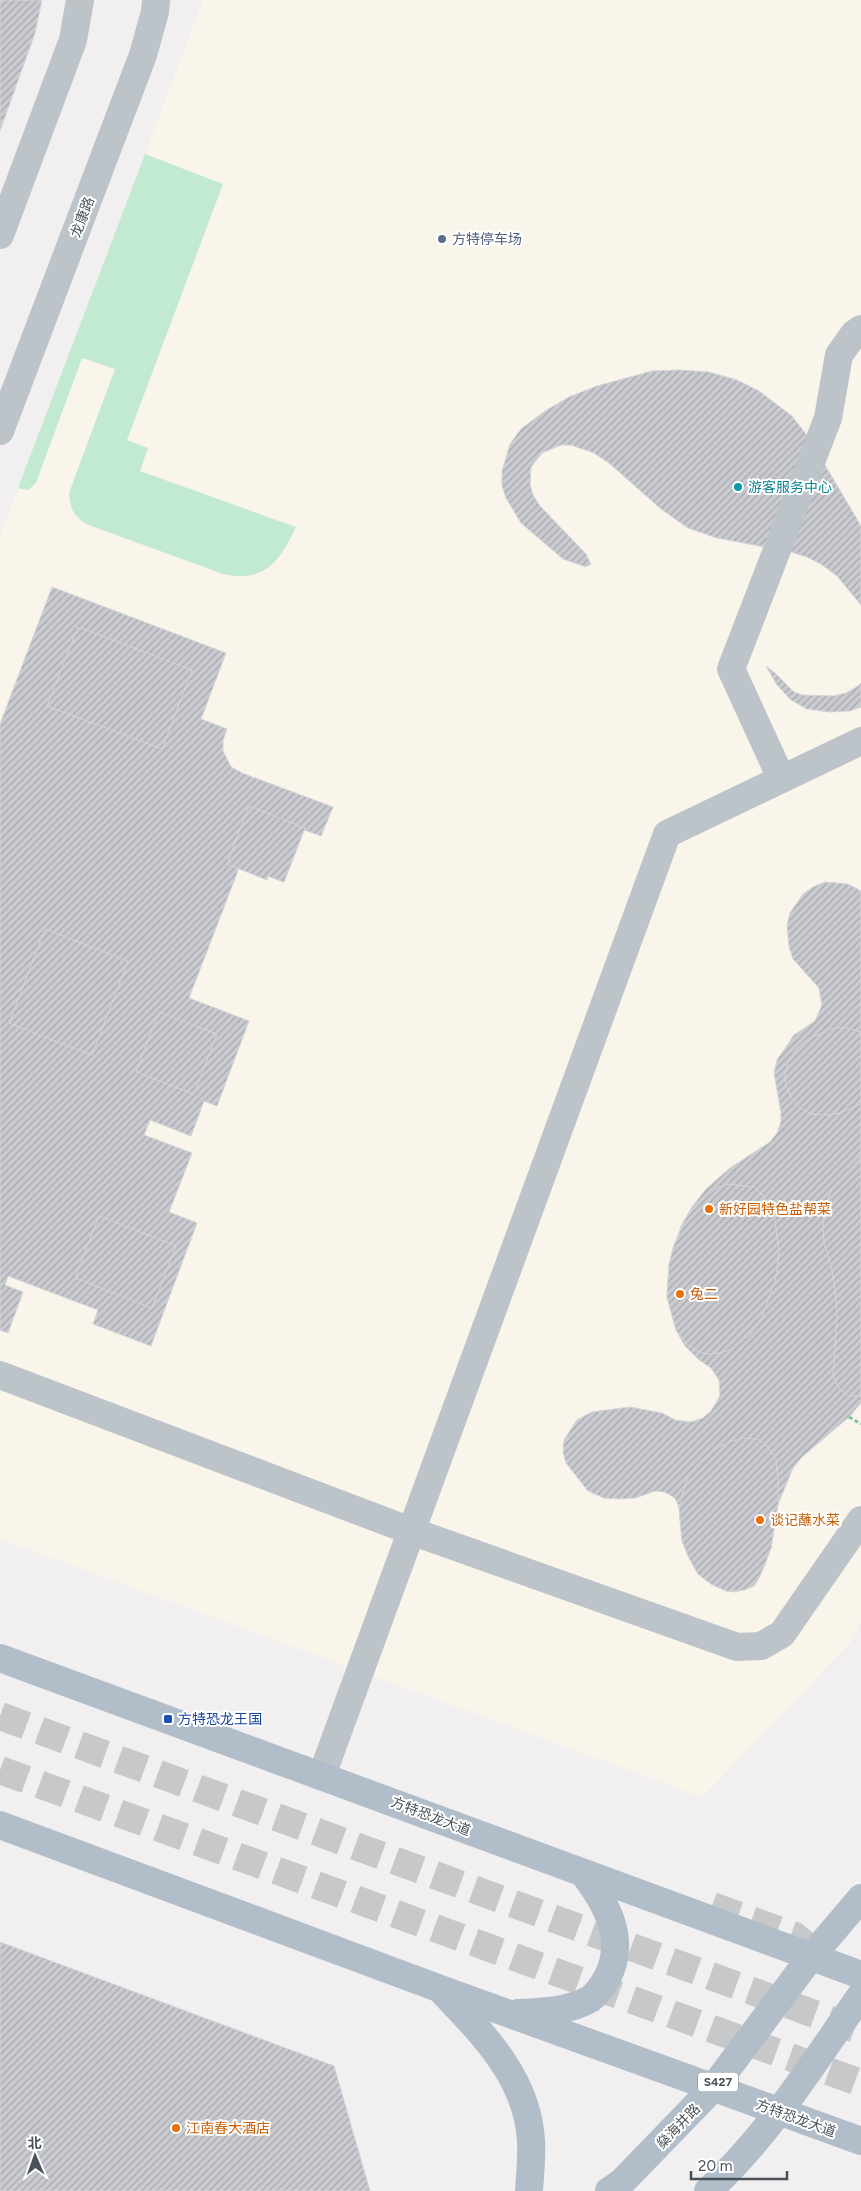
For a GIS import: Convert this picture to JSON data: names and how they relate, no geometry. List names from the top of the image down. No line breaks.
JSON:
{"streets":{"main road":["方特恐龙大道","S427","燊海井路"],"street":["龙康路"]},"crossings":[["方特恐龙大道","S427"],["方特恐龙大道","燊海井路"],["S427","燊海井路"]],"places":{"other":["方特停车场","游客服务中心","新好园特色盐帮菜","兔二","谈记蘸水菜","江南春大酒店"],"transit":["方特恐龙王国"]},"scale_bar":"20 m","north":"top"}
